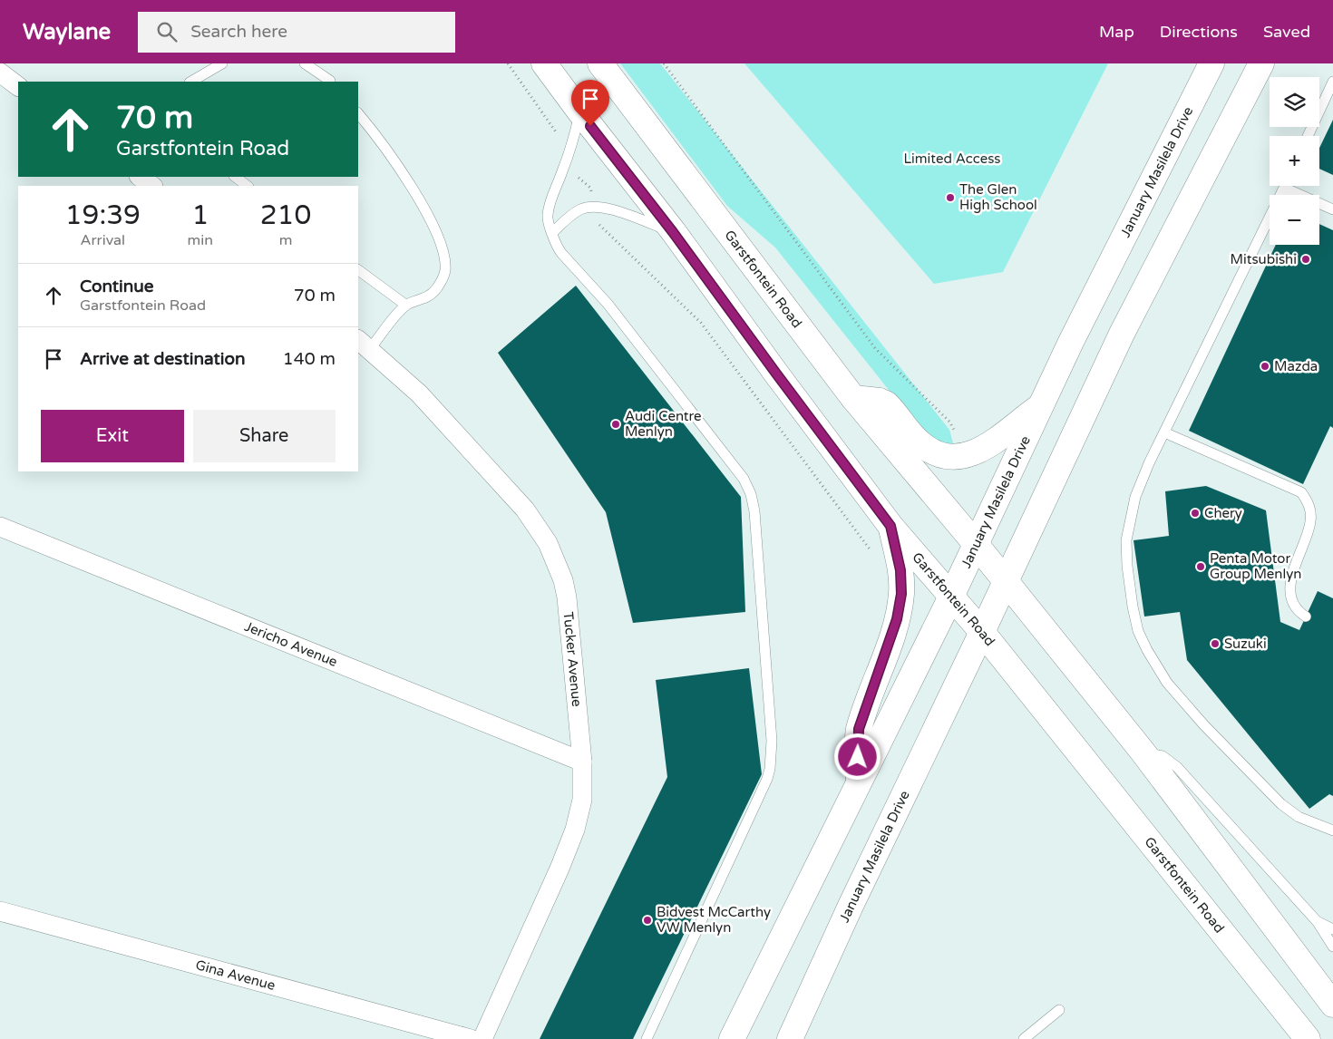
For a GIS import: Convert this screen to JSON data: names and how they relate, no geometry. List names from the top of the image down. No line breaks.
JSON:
{"streets":{"main road":["January Masilela Drive","Garstfontein Road"],"street":["Jericho Avenue","Tucker Avenue","Gina Avenue"]},"crossings":[["January Masilela Drive","Garstfontein Road"],["Jericho Avenue","Tucker Avenue"]],"parks":["Limited Access"],"places":["The Glen High School","Mitsubishi","Mazda","Audi Centre Menlyn","Chery","Penta Motor Group Menlyn","Suzuki","Bidvest McCarthy VW Menlyn"],"page":{"header":"Waylane","search":"Search here","nav":["Map","Directions","Saved"],"map_buttons":["+","−"],"turn":["70 m","Garstfontein Road"],"eta":["19:39","Arrival","1","min","210","m"],"list":[{"name":"Continue","note":"Garstfontein Road","value":"70 m"},{"name":"Arrive at destination","value":"140 m"}],"buttons":["Exit","Share"]}}
